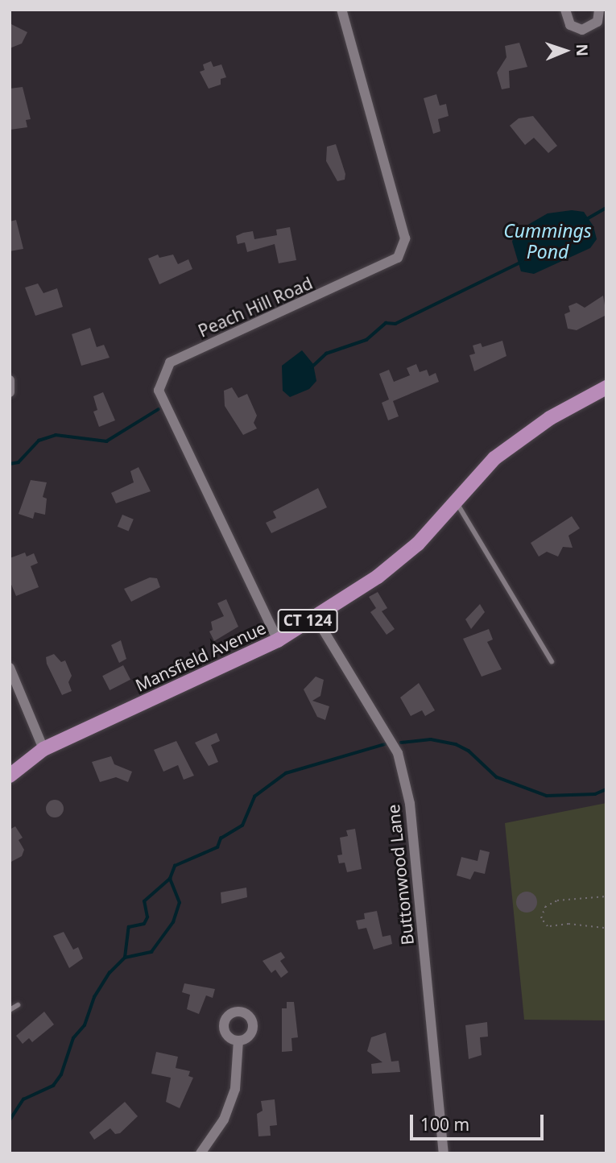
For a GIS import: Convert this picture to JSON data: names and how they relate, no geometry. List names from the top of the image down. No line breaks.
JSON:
{"streets":{"main road":["CT 124","Mansfield Avenue"],"street":["Peach Hill Road","Buttonwood Lane"]},"crossings":[["Peach Hill Road","Mansfield Avenue"],["Mansfield Avenue","Buttonwood Lane"]],"water":["Cummings Pond"],"scale_bar":"100 m","north":"right"}
